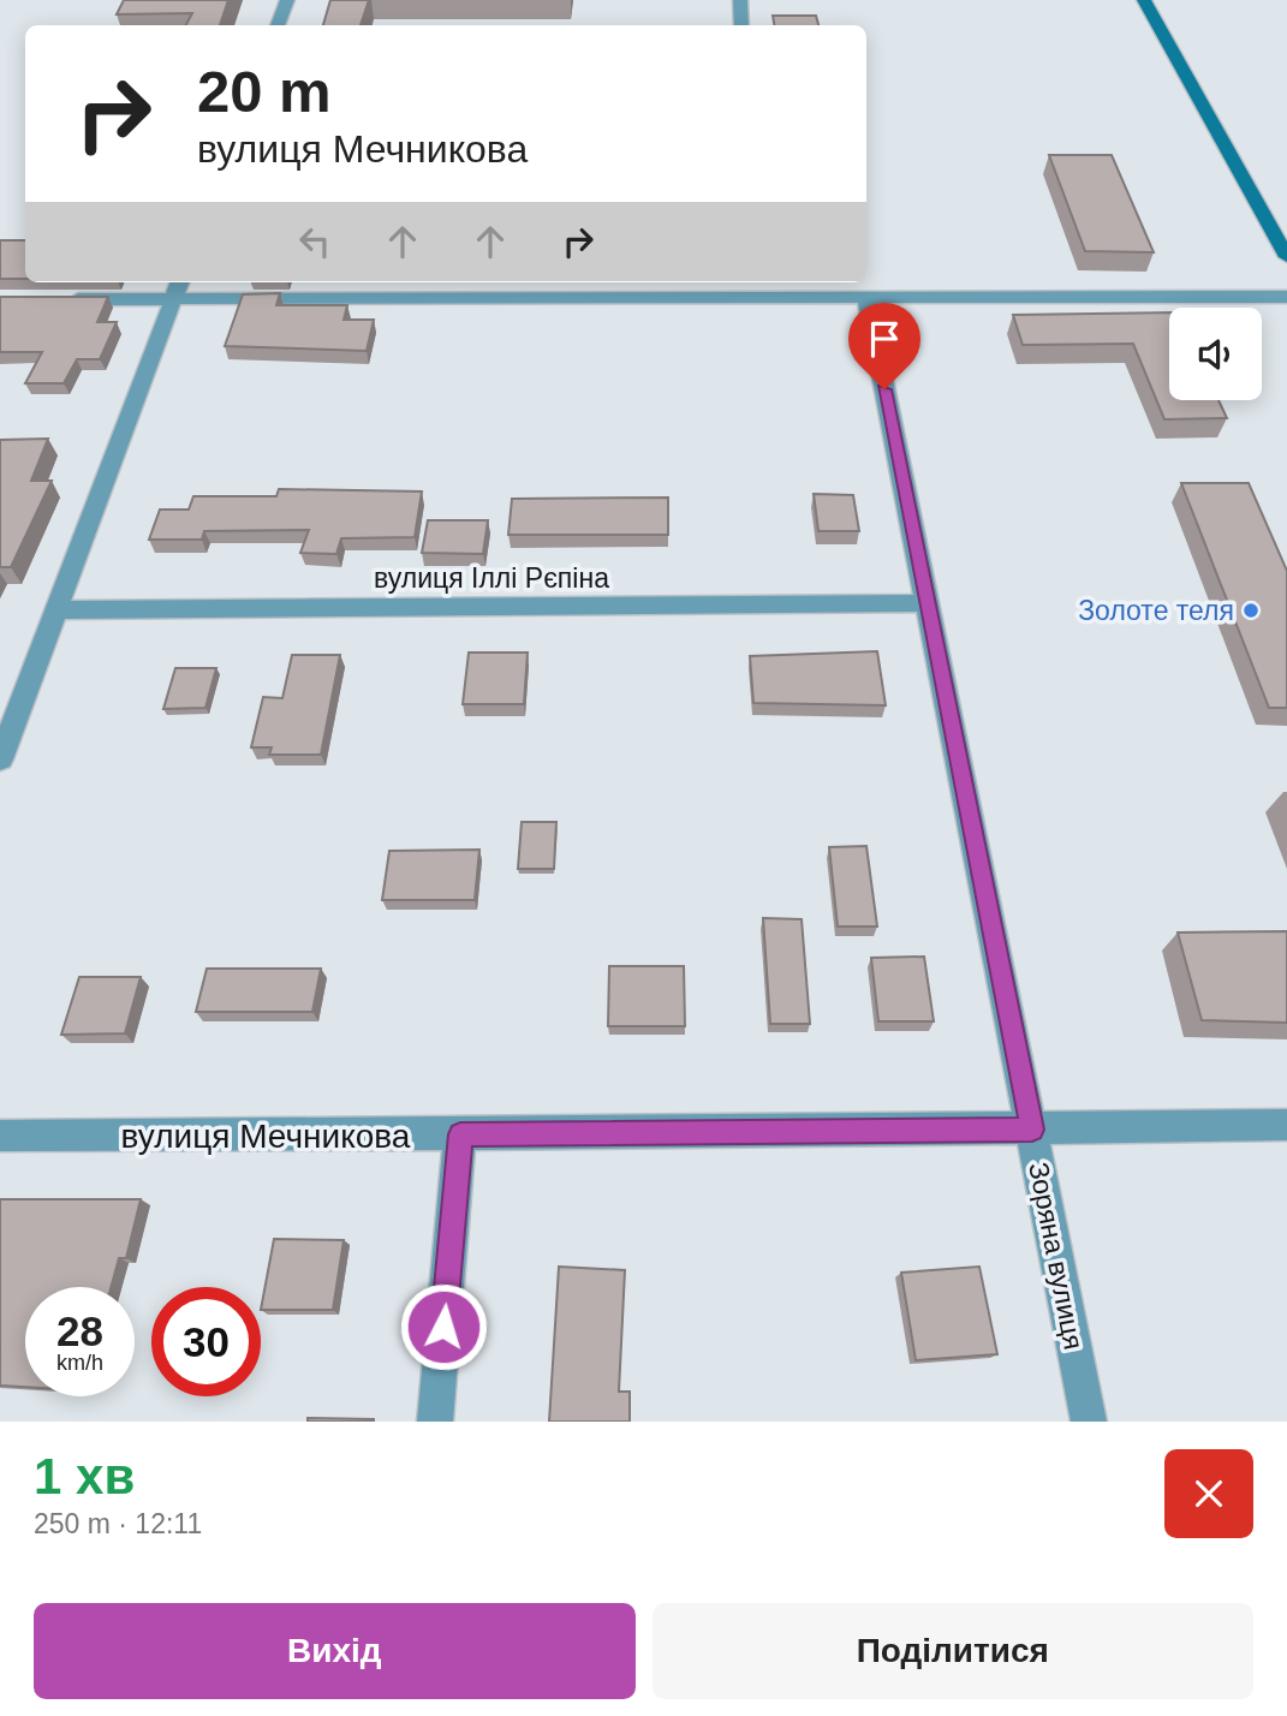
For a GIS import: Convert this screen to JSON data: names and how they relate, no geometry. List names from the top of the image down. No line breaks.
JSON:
{"streets":{"street":["вулиця Іллі Рєпіна","вулиця Мечникова","Зоряна вулиця"]},"crossings":[["вулиця Іллі Рєпіна","Зоряна вулиця"],["вулиця Мечникова","Зоряна вулиця"]],"places":["Золоте теля"],"page":{"turn":["20 m","вулиця Мечникова"],"speed":"28 km/h","limit":"30","heading":["1 хв","250 m · 12:11"],"buttons":["Вихід","Поділитися"]}}
